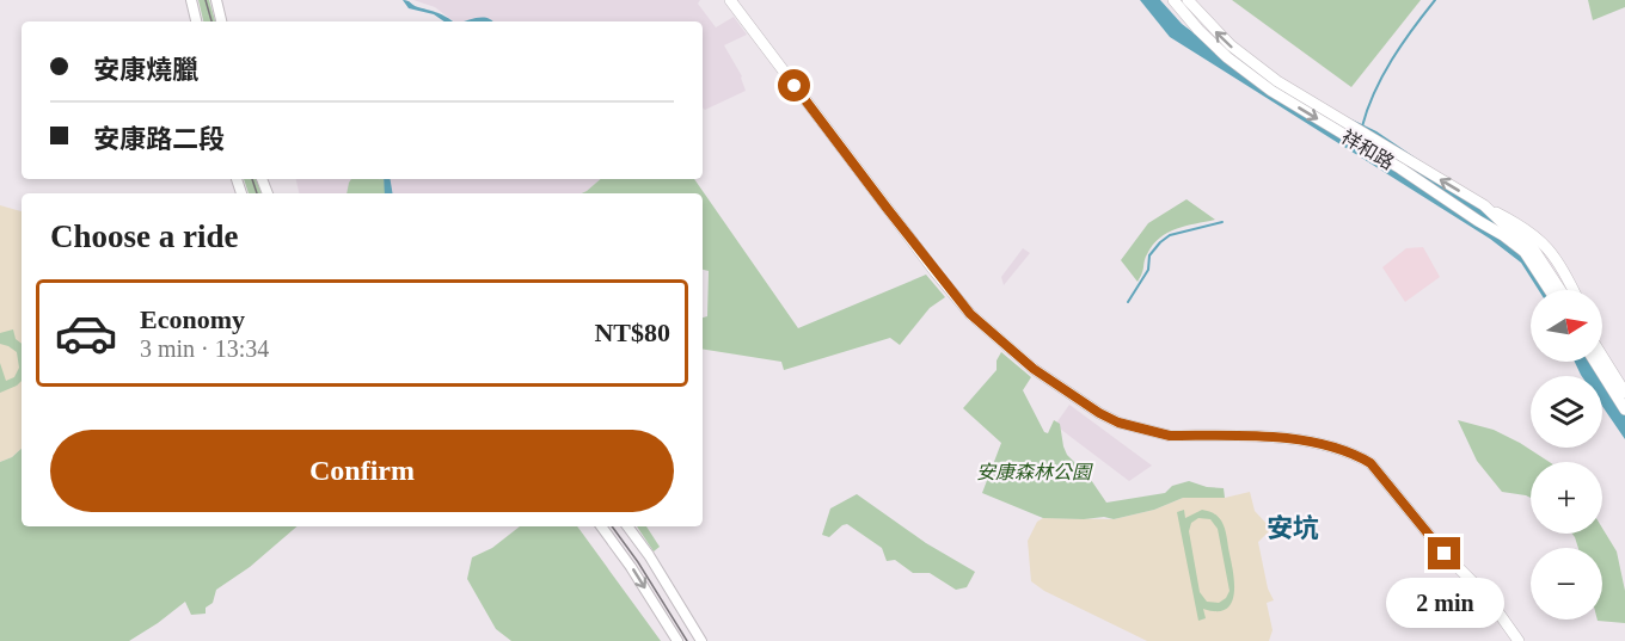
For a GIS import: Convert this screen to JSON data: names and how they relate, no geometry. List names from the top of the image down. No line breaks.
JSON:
{"streets":{"main road":["祥和路"]},"districts":["安坑"],"parks":["安康森林公園"],"north":"right","page":{"banner":["安康燒臘","安康路二段"],"heading":"Choose a ride","list":[{"name":"Economy","note":"3 min · 13:34","value":"NT$80"}],"map_buttons":["+","−"],"buttons":"Confirm","bubble":"2 min"}}
